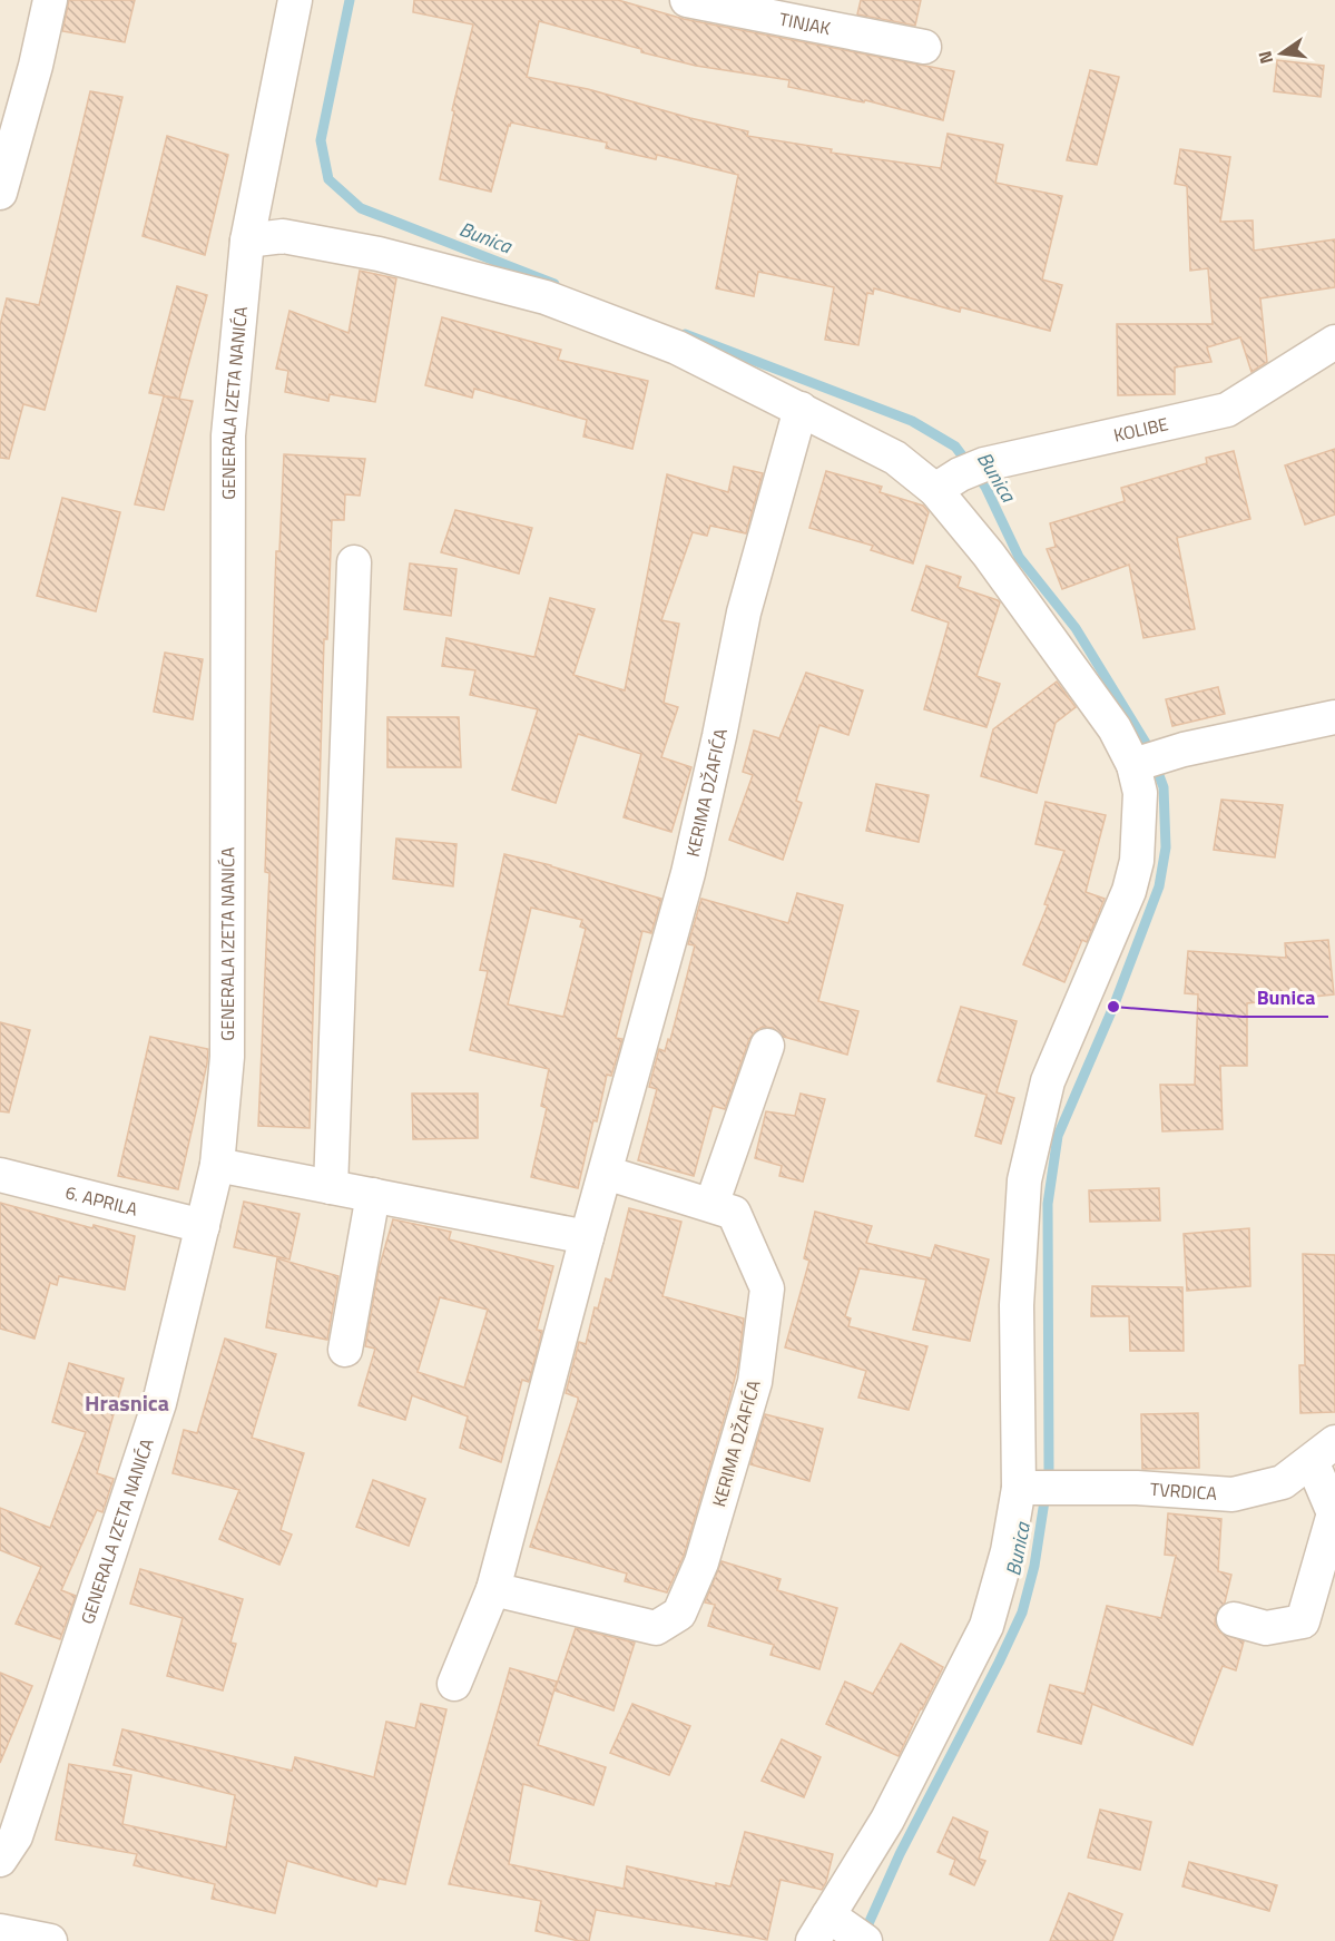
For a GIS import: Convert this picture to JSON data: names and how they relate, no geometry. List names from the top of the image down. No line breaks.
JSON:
{"streets":{"street":["TINJAK","GENERALA IZETA NANIĆA","KOLIBE","KERIMA DŽAFIĆA","6. APRILA","TVRDICA"]},"crossings":[["GENERALA IZETA NANIĆA","6. APRILA"]],"districts":["Hrasnica"],"water":["Bunica"],"places":["Bunica"],"north":"left"}
